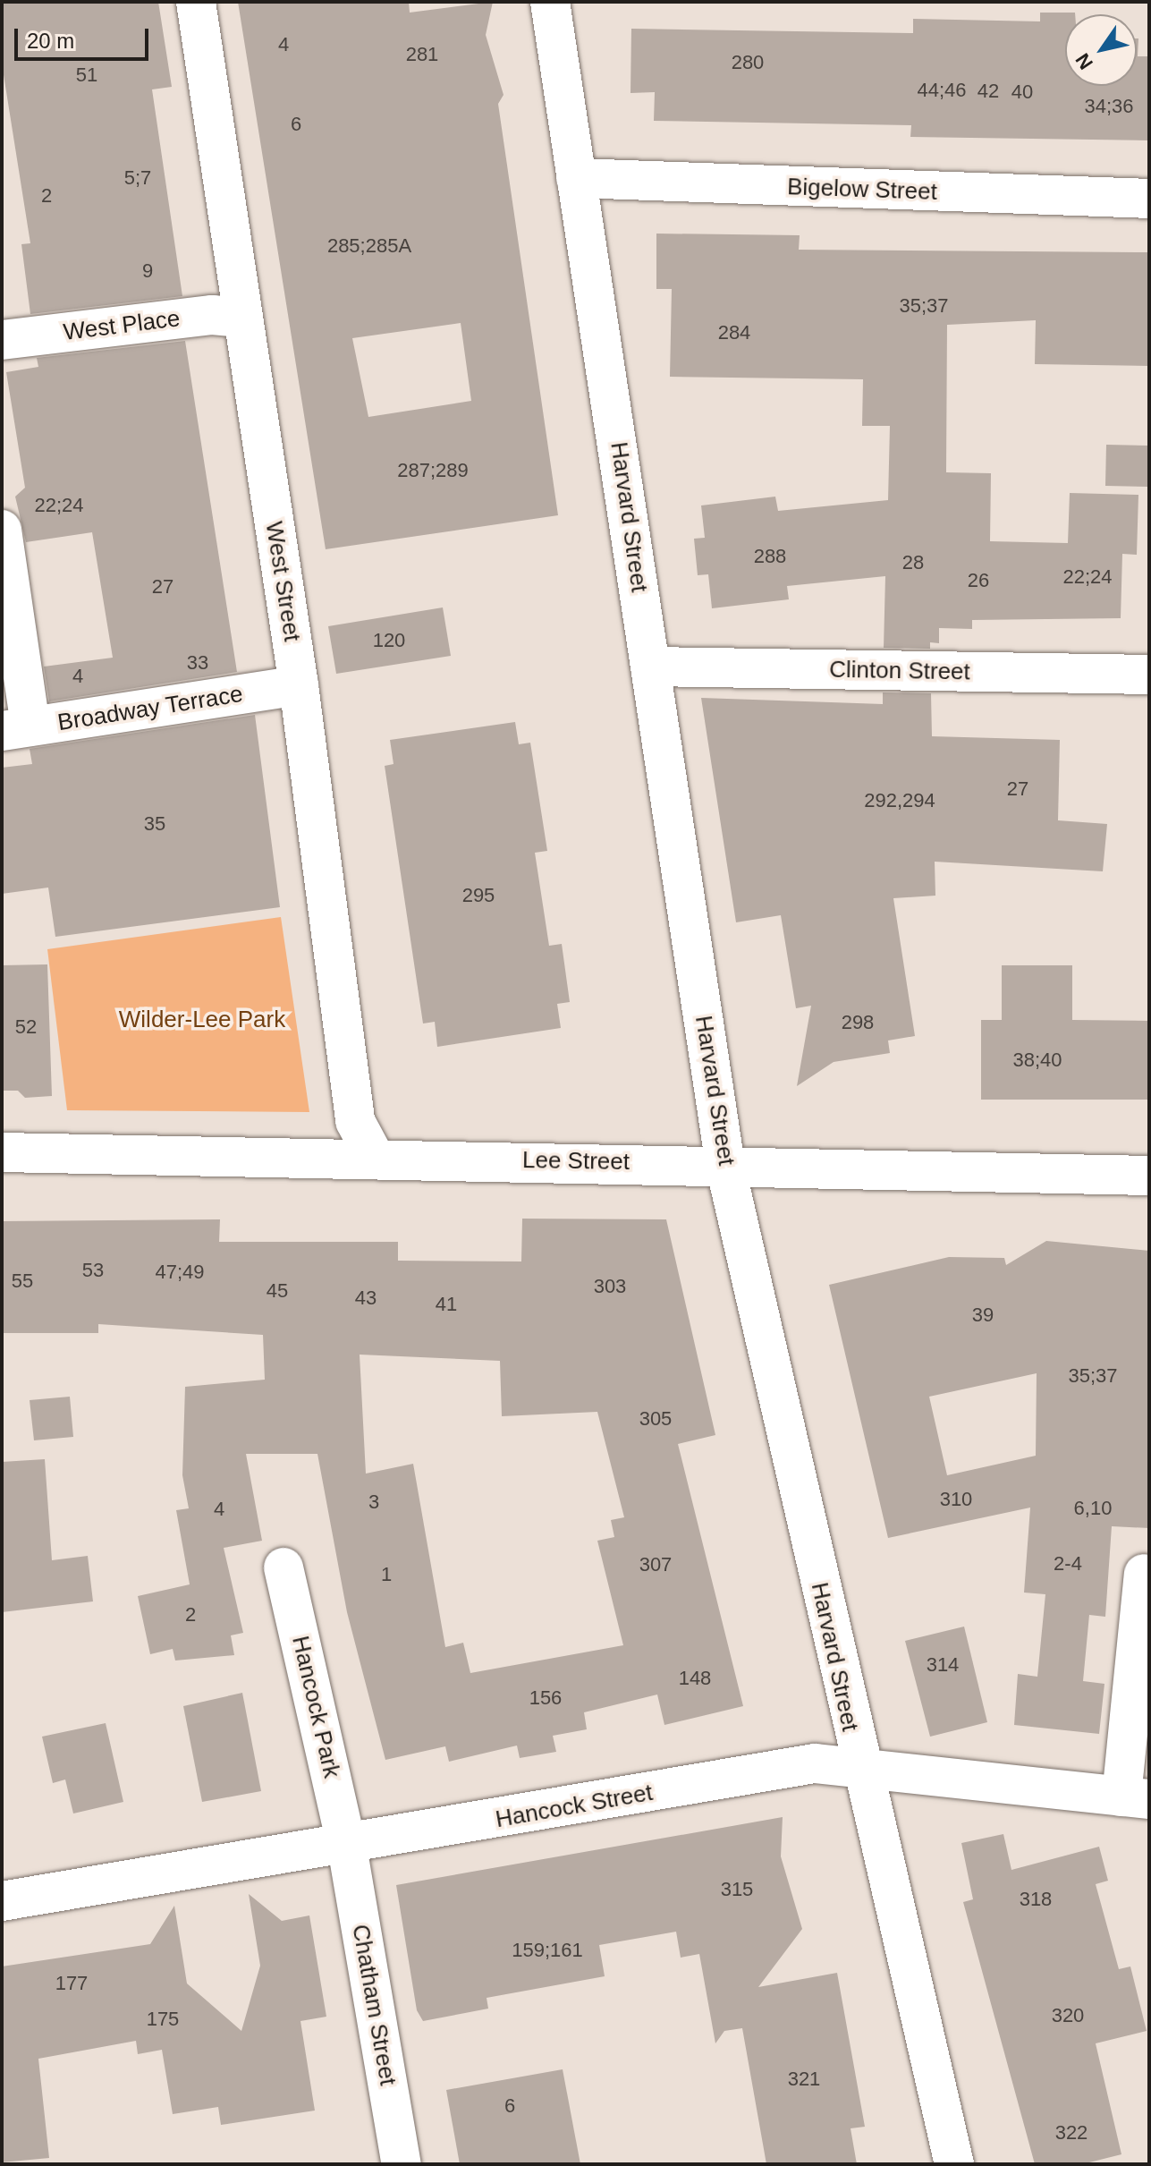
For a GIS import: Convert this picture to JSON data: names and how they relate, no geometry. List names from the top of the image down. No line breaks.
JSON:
{"streets":{"street":["Bigelow Street","West Place","Harvard Street","West Street","Clinton Street","Broadway Terrace","Lee Street","Hancock Park","Hancock Street","Chatham Street"]},"crossings":[["Bigelow Street","Harvard Street"],["West Place","West Street"],["Harvard Street","Clinton Street"],["Harvard Street","Lee Street"],["Harvard Street","Hancock Street"],["West Street","Broadway Terrace"],["West Street","Lee Street"],["Hancock Park","Hancock Street"],["Hancock Park","Chatham Street"],["Hancock Street","Chatham Street"]],"parks":["Wilder-Lee Park"],"house_numbers":["4","281","280","51","44;46","42","40","34;36","6","5;7","2","285;285A","9","35;37","284","287;289","22;24","288","28","22;24","26","27","120","33","4","27","292,294","35","295","298","52","38;40","53","47;49","55","303","45","43","41","39","35;37","305","310","3","6,10","4","2-4","307","1","2","314","148","156","315","318","159;161","177","320","175","321","6","322"],"scale_bar":"20 m","north":"bottom left"}
